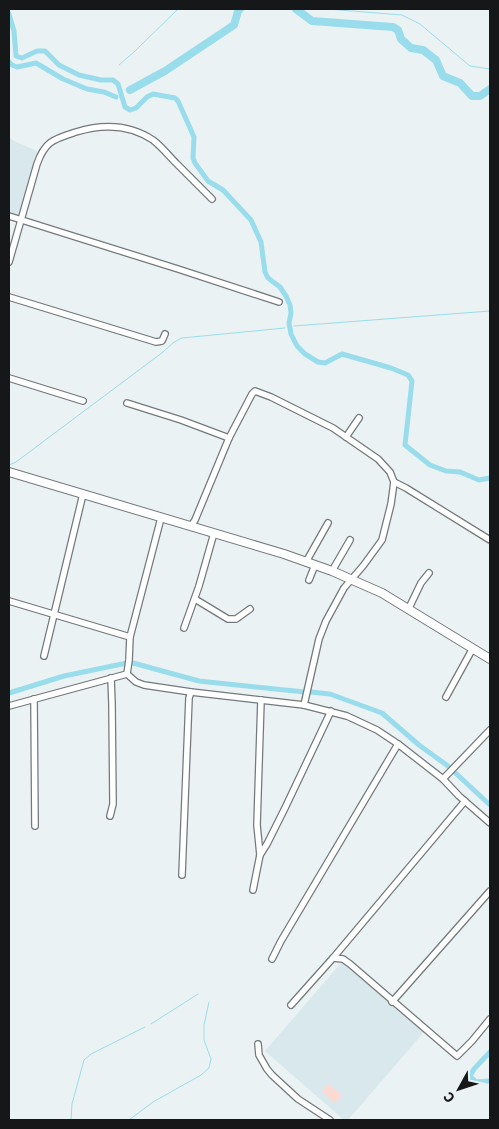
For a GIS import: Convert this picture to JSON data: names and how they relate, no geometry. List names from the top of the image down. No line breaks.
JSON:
{"north":"bottom left"}
